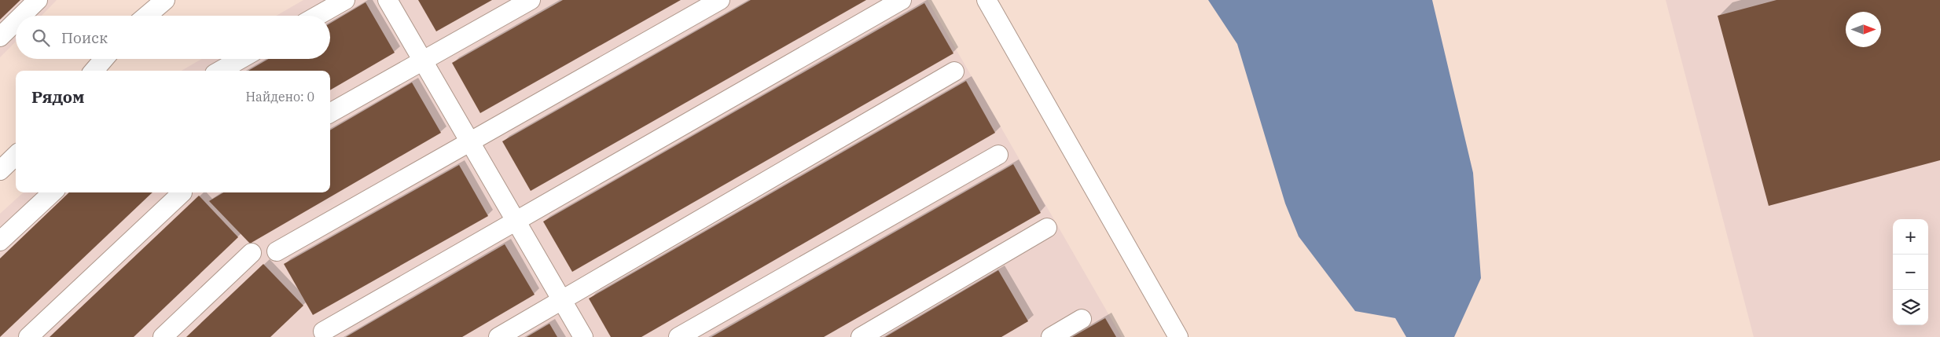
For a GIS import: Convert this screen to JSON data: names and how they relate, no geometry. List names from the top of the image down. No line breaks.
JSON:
{"north":"right","page":{"search":"Поиск","heading":["Рядом","Найдено: 0"],"map_buttons":["+","−"]}}
